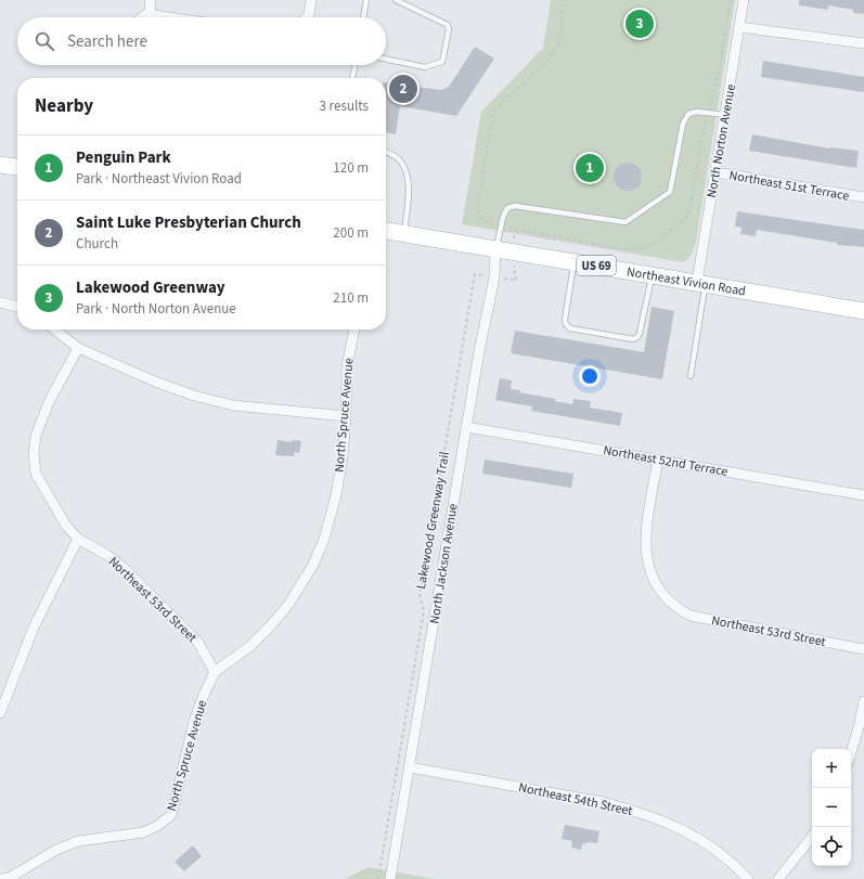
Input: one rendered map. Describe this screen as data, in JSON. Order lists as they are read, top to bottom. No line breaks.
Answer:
{"streets":{"main road":["US 69","Northeast Vivion Road"],"street":["North Norton Avenue","Northeast 51st Terrace","North Spruce Avenue","Northeast 52nd Terrace","North Jackson Avenue","Northeast 53rd Street","Northeast 54th Street"],"path":["Lakewood Greenway Trail"]},"crossings":[["North Norton Avenue","Northeast 51st Terrace"],["North Norton Avenue","Northeast Vivion Road"],["Northeast Vivion Road","North Jackson Avenue"],["North Spruce Avenue","Northeast 53rd Street"],["Northeast 52nd Terrace","North Jackson Avenue"],["Northeast 52nd Terrace","Northeast 53rd Street"],["North Jackson Avenue","Northeast 54th Street"]],"page":{"pins":["3","2","1"],"search":"Search here","heading":["Nearby","3 results"],"list":[{"mark":"1","name":"Penguin Park","note":"Park · Northeast Vivion Road","value":"120 m"},{"mark":"2","name":"Saint Luke Presbyterian Church","note":"Church","value":"200 m"},{"mark":"3","name":"Lakewood Greenway","note":"Park · North Norton Avenue","value":"210 m"}],"map_buttons":["+","−"]}}
